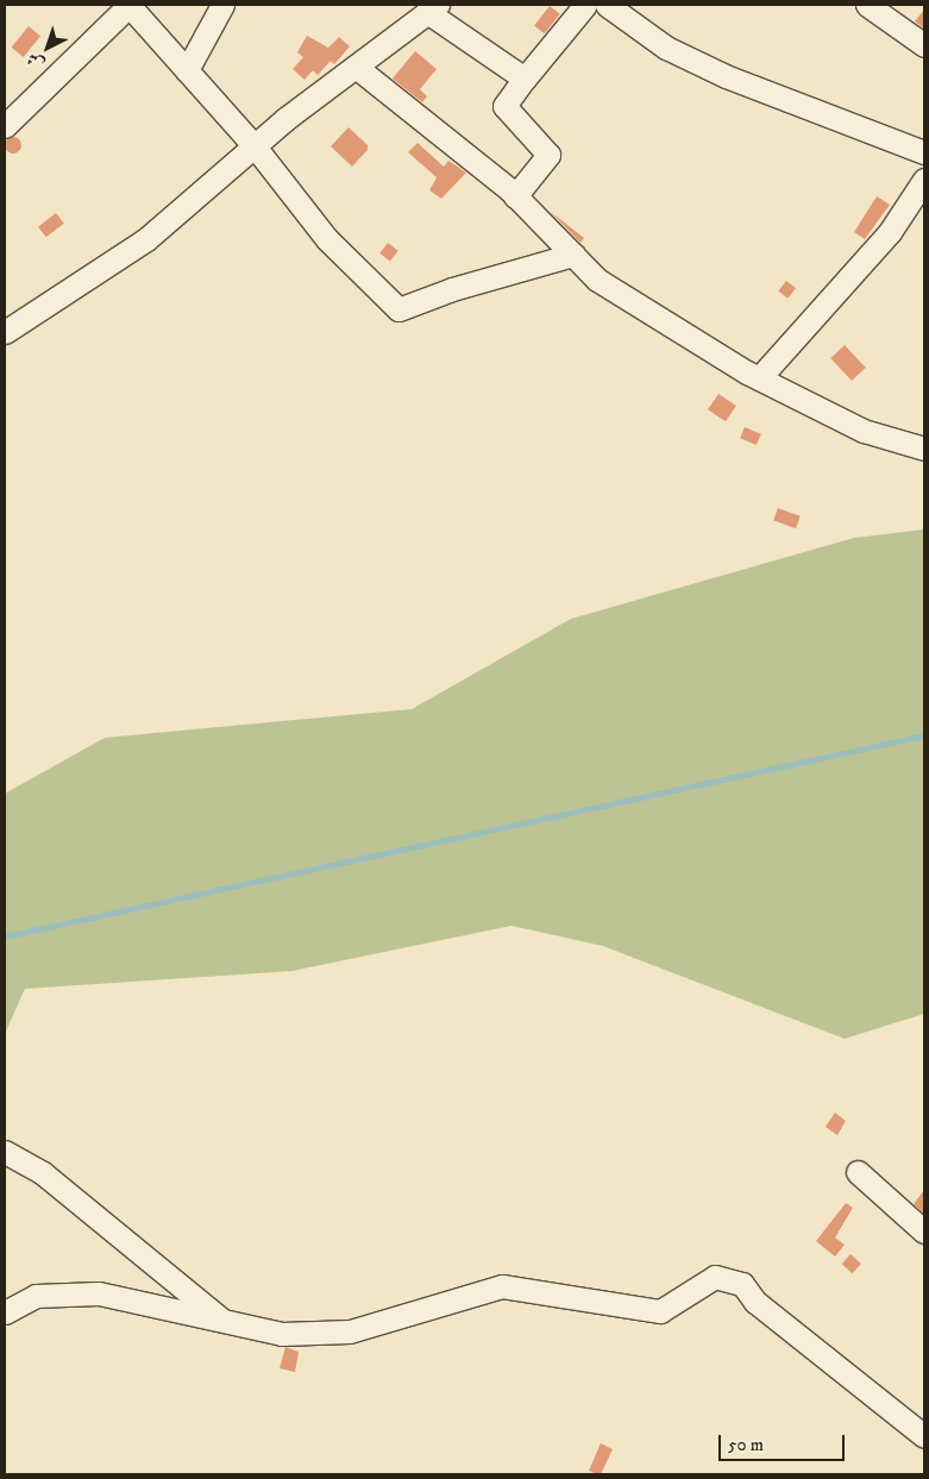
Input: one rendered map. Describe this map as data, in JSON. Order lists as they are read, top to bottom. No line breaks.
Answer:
{"scale_bar":"50 m","north":"bottom left"}
